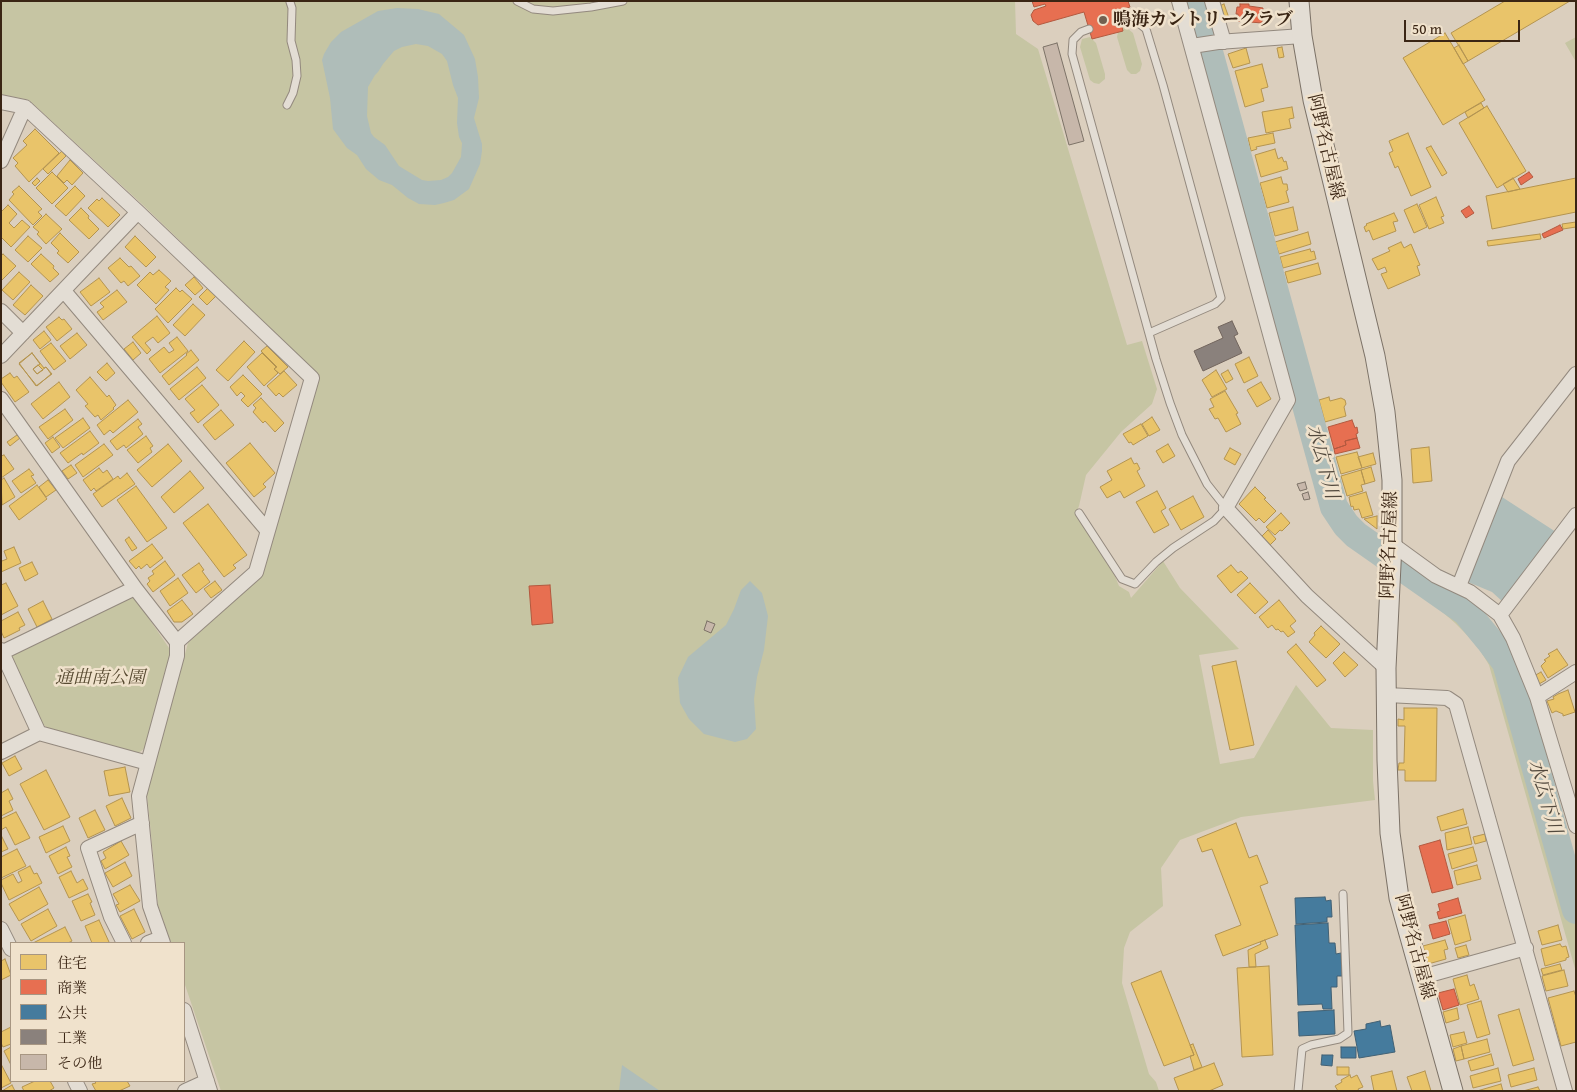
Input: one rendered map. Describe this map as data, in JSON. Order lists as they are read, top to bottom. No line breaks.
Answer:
{"streets":{"main road":["阿野名古屋線"]},"water":["水広下川"],"parks":["通曲南公園"],"places":["鳴海カントリークラブ"],"legend":["住宅","商業","公共","工業","その他"],"scale_bar":"50 m"}
